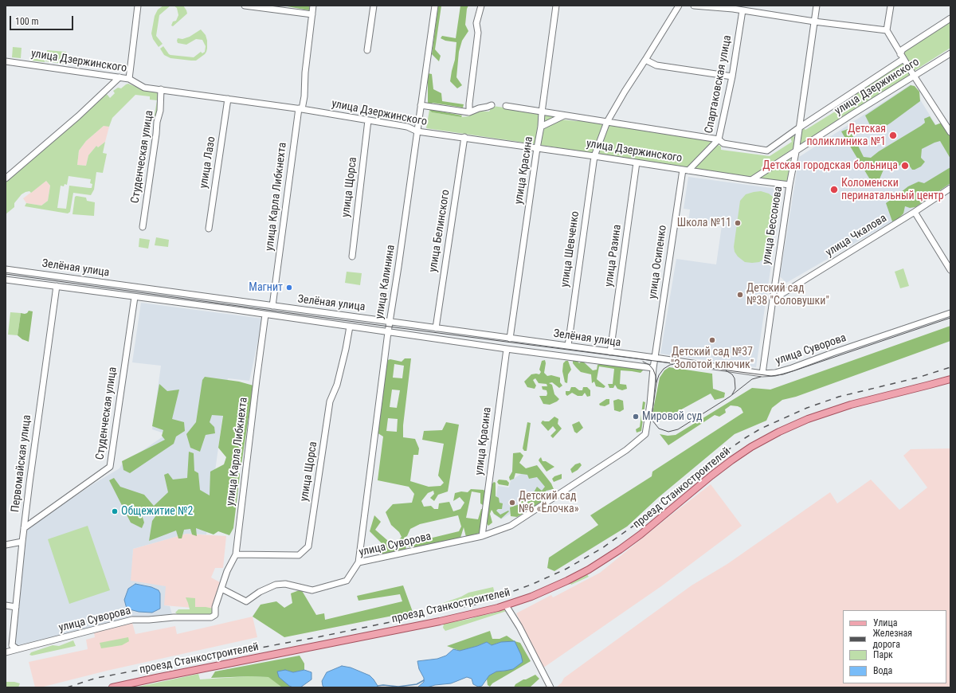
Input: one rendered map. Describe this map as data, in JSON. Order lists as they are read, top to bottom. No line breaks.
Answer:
{"streets":{"main road":["проезд Станкостроителей"],"street":["улица Дзержинского","Спартаковская улица","Студенческая улица","улица Лазо","улица Красина","улица Щорса","улица Карла Либкнехта","улица Бессонова","улица Белинского","улица Чкалова","улица Шевченко","улица Разина","улица Осипенко","Зелёная улица","улица Калинина","улица Суворова","Первомайская улица"]},"crossings":[["улица Дзержинского","Спартаковская улица"],["улица Дзержинского","Студенческая улица"],["улица Дзержинского","улица Лазо"],["улица Дзержинского","улица Красина"],["улица Дзержинского","улица Щорса"],["улица Дзержинского","улица Карла Либкнехта"],["улица Дзержинского","улица Бессонова"],["улица Дзержинского","улица Белинского"],["улица Дзержинского","улица Шевченко"],["улица Дзержинского","улица Разина"],["улица Дзержинского","улица Осипенко"],["улица Дзержинского","улица Калинина"],["Спартаковская улица","улица Осипенко"],["Студенческая улица","Зелёная улица"],["Студенческая улица","Первомайская улица"],["улица Красина","Зелёная улица"],["улица Красина","улица Суворова"],["улица Щорса","улица Карла Либкнехта"],["улица Щорса","Зелёная улица"],["улица Карла Либкнехта","Зелёная улица"],["улица Карла Либкнехта","улица Суворова"],["улица Бессонова","улица Чкалова"],["улица Бессонова","улица Суворова"],["улица Белинского","Зелёная улица"],["улица Шевченко","Зелёная улица"],["улица Разина","Зелёная улица"],["улица Осипенко","Зелёная улица"],["улица Осипенко","улица Суворова"],["Зелёная улица","улица Калинина"],["Зелёная улица","улица Суворова"],["Зелёная улица","Первомайская улица"],["улица Калинина","улица Суворова"]],"places":["Детская поликлиника №1","Детская городская больница","Коломенски перинатальный центр","Школа №11","Магнит","Детский сад №38 \"Соловушки\"","Детский сад №37 \"Золотой ключик\"","Мировой суд","Детский сад №6 «Ёлочка»","Общежитие №2"],"legend":["Улица","Железная дорога","Парк","Вода"],"scale_bar":"100 m"}
